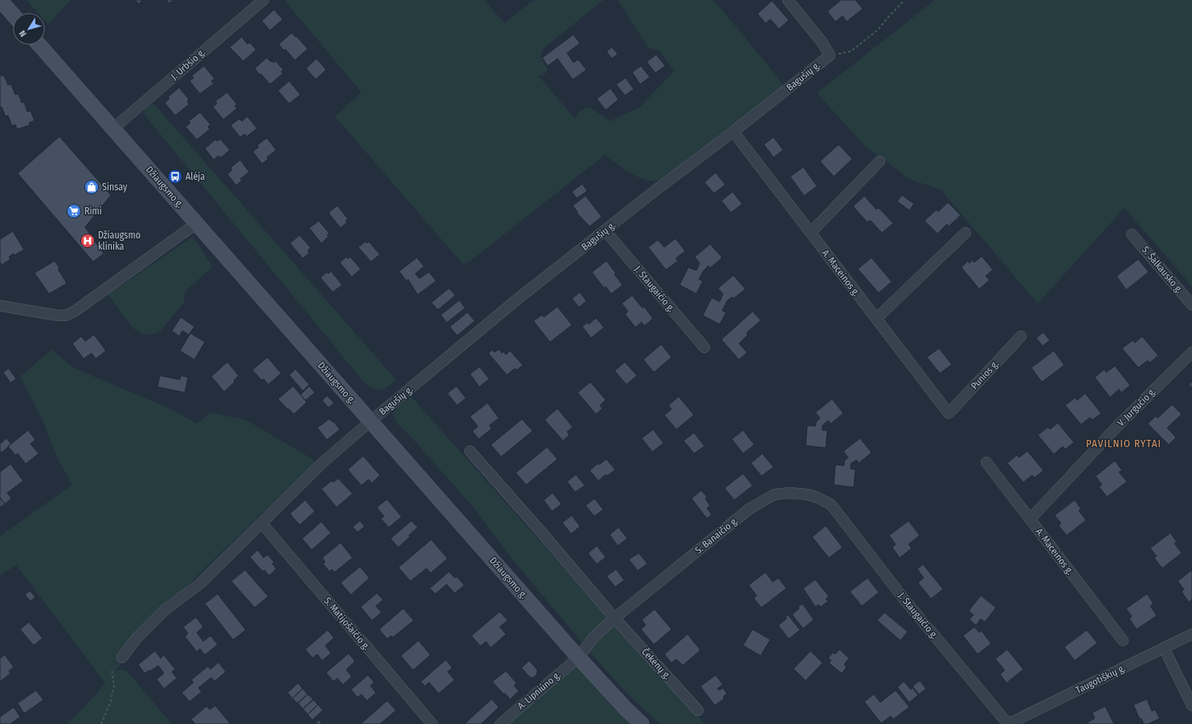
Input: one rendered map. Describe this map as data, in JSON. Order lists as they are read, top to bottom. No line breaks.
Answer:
{"streets":{"street":["J. Urbšio g.","Bagušių g.","Džiaugsmo g.","S. Šalkausko g.","A. Maceinos g.","J. Staugaičio g.","Punios g.","V. Jurgučio g.","S. Banaičio g.","S. Matijošaičio g.","Čekėnų g.","Taugotiškių g.","A. Lipniūno g."]},"crossings":[["J. Urbšio g.","Džiaugsmo g."],["Bagušių g.","Džiaugsmo g."],["Bagušių g.","A. Maceinos g."],["Bagušių g.","J. Staugaičio g."],["Bagušių g.","S. Matijošaičio g."],["Džiaugsmo g.","S. Banaičio g."],["Džiaugsmo g.","A. Lipniūno g."],["A. Maceinos g.","Punios g."],["A. Maceinos g.","V. Jurgučio g."],["J. Staugaičio g.","S. Banaičio g."],["J. Staugaičio g.","Taugotiškių g."],["S. Banaičio g.","Čekėnų g."],["S. Banaičio g.","A. Lipniūno g."]],"districts":["PAVILNIO RYTAI"],"places":{"bus stop":["Alėja"],"shop":["Sinsay"],"supermarket":["Rimi"],"hospital":["Džiaugsmo klinika"]},"north":"bottom left"}
